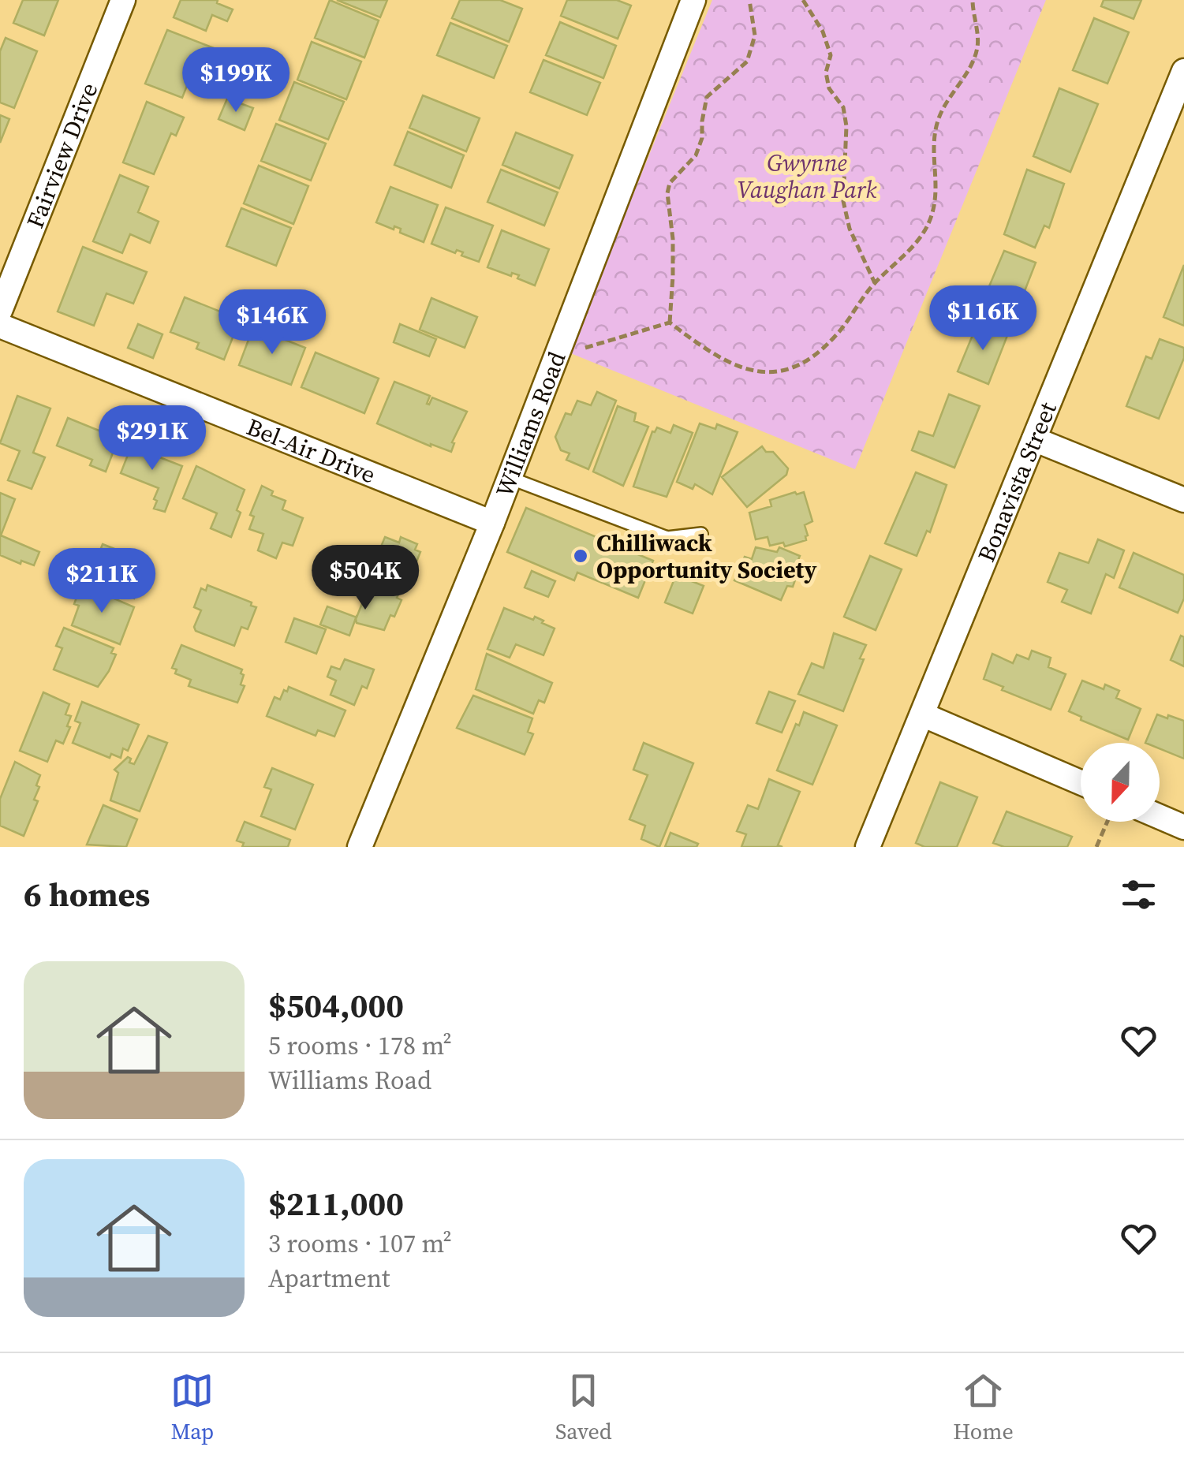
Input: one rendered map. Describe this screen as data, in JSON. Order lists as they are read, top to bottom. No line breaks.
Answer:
{"streets":{"street":["Fairview Drive","Williams Road","Bel-Air Drive","Bonavista Street"]},"crossings":[["Williams Road","Bel-Air Drive"]],"parks":["Gwynne Vaughan Park"],"places":["Chilliwack Opportunity Society"],"north":"bottom","page":{"price":["$199K","$116K","$146K","$291K","$504K","$211K"],"heading":"6 homes","list":[{"name":"$504,000","note":"5 rooms · 178 m² · Williams Road"},{"name":"$211,000","note":"3 rooms · 107 m² · Apartment"}],"tabs":["Map","Saved","Home"]}}
